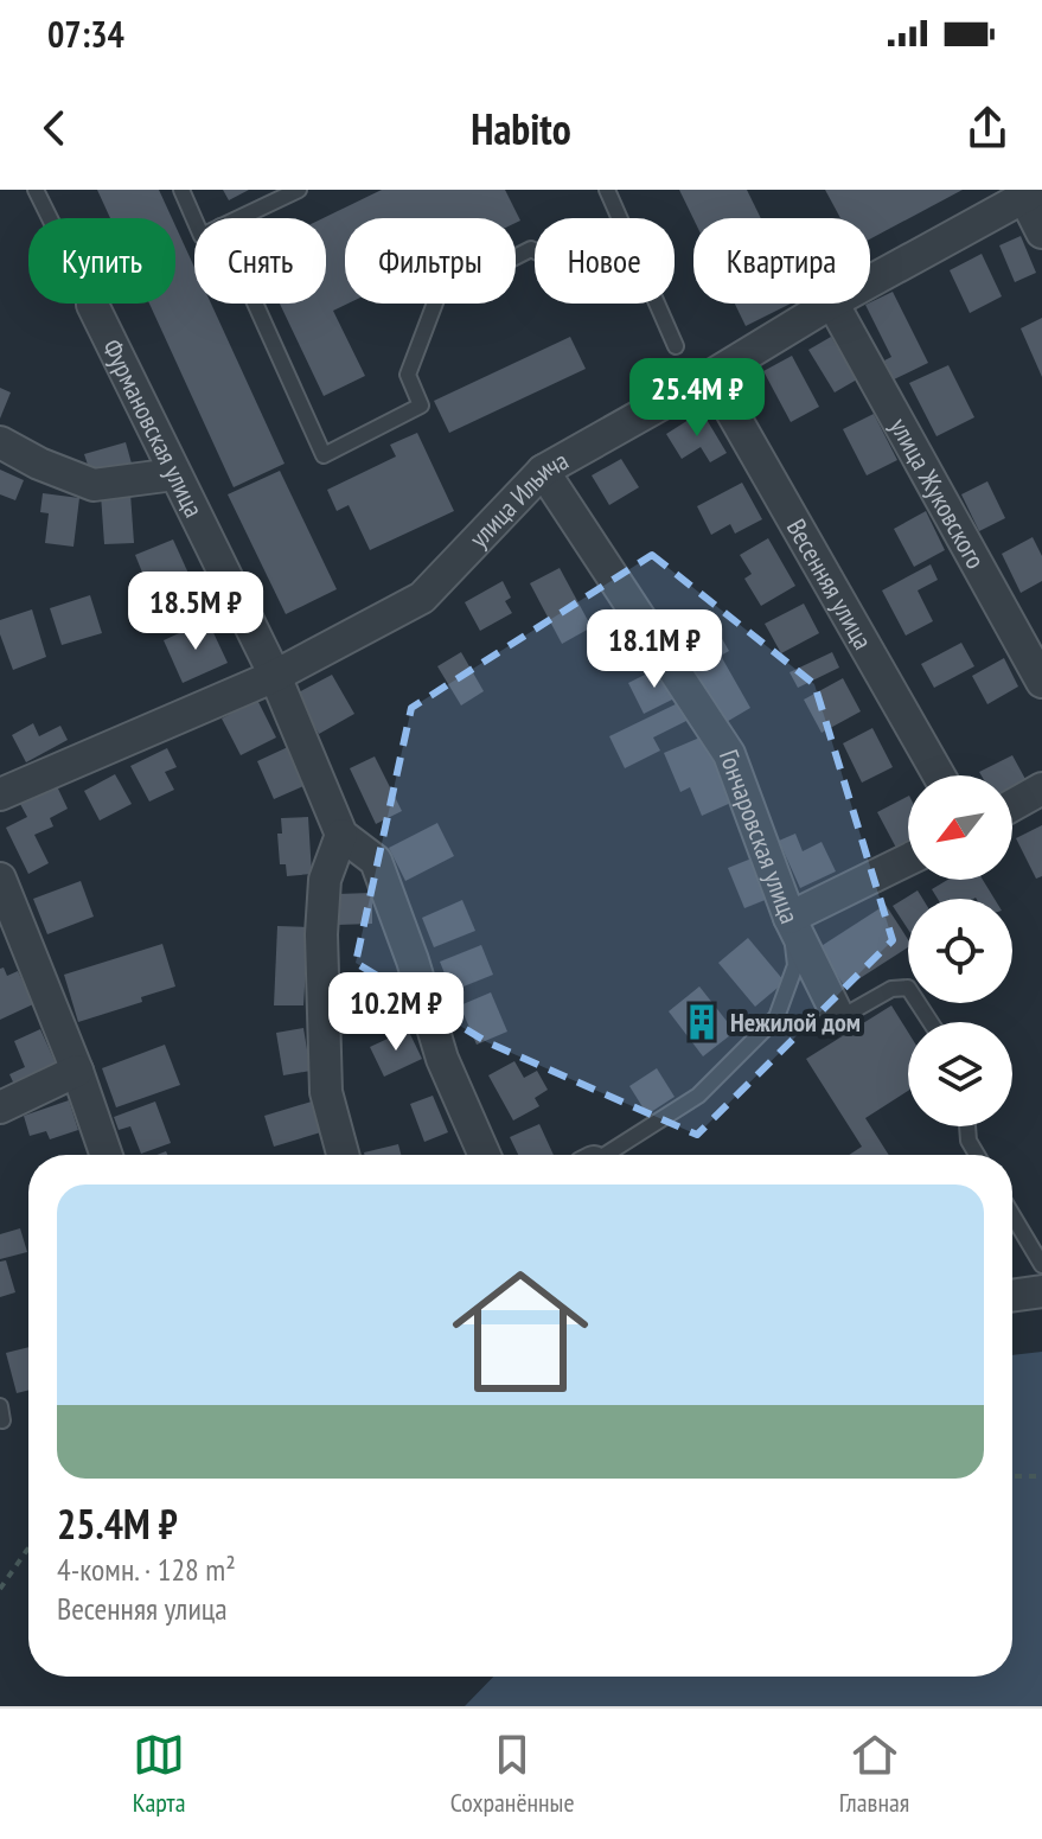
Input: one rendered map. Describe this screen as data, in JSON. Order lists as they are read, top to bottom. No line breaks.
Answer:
{"streets":{"street":["Фурмановская улица","улица Жуковского","улица Ильича","Весенняя улица","Гончаровская улица"]},"crossings":[["Фурмановская улица","улица Ильича"],["улица Ильича","Весенняя улица"],["улица Ильича","Гончаровская улица"]],"places":{"building":["Нежилой дом"]},"north":"bottom left","page":{"status":"07:34","header":"Habito","chip":["Купить","Снять","Фильтры","Новое","Квартира"],"price":["25.4M ₽","18.5M ₽","18.1M ₽","10.2M ₽"],"list":[{"name":"25.4M ₽","note":"4-комн. · 128 m² · Весенняя улица"}],"tabs":["Карта","Сохранённые","Главная"]}}
